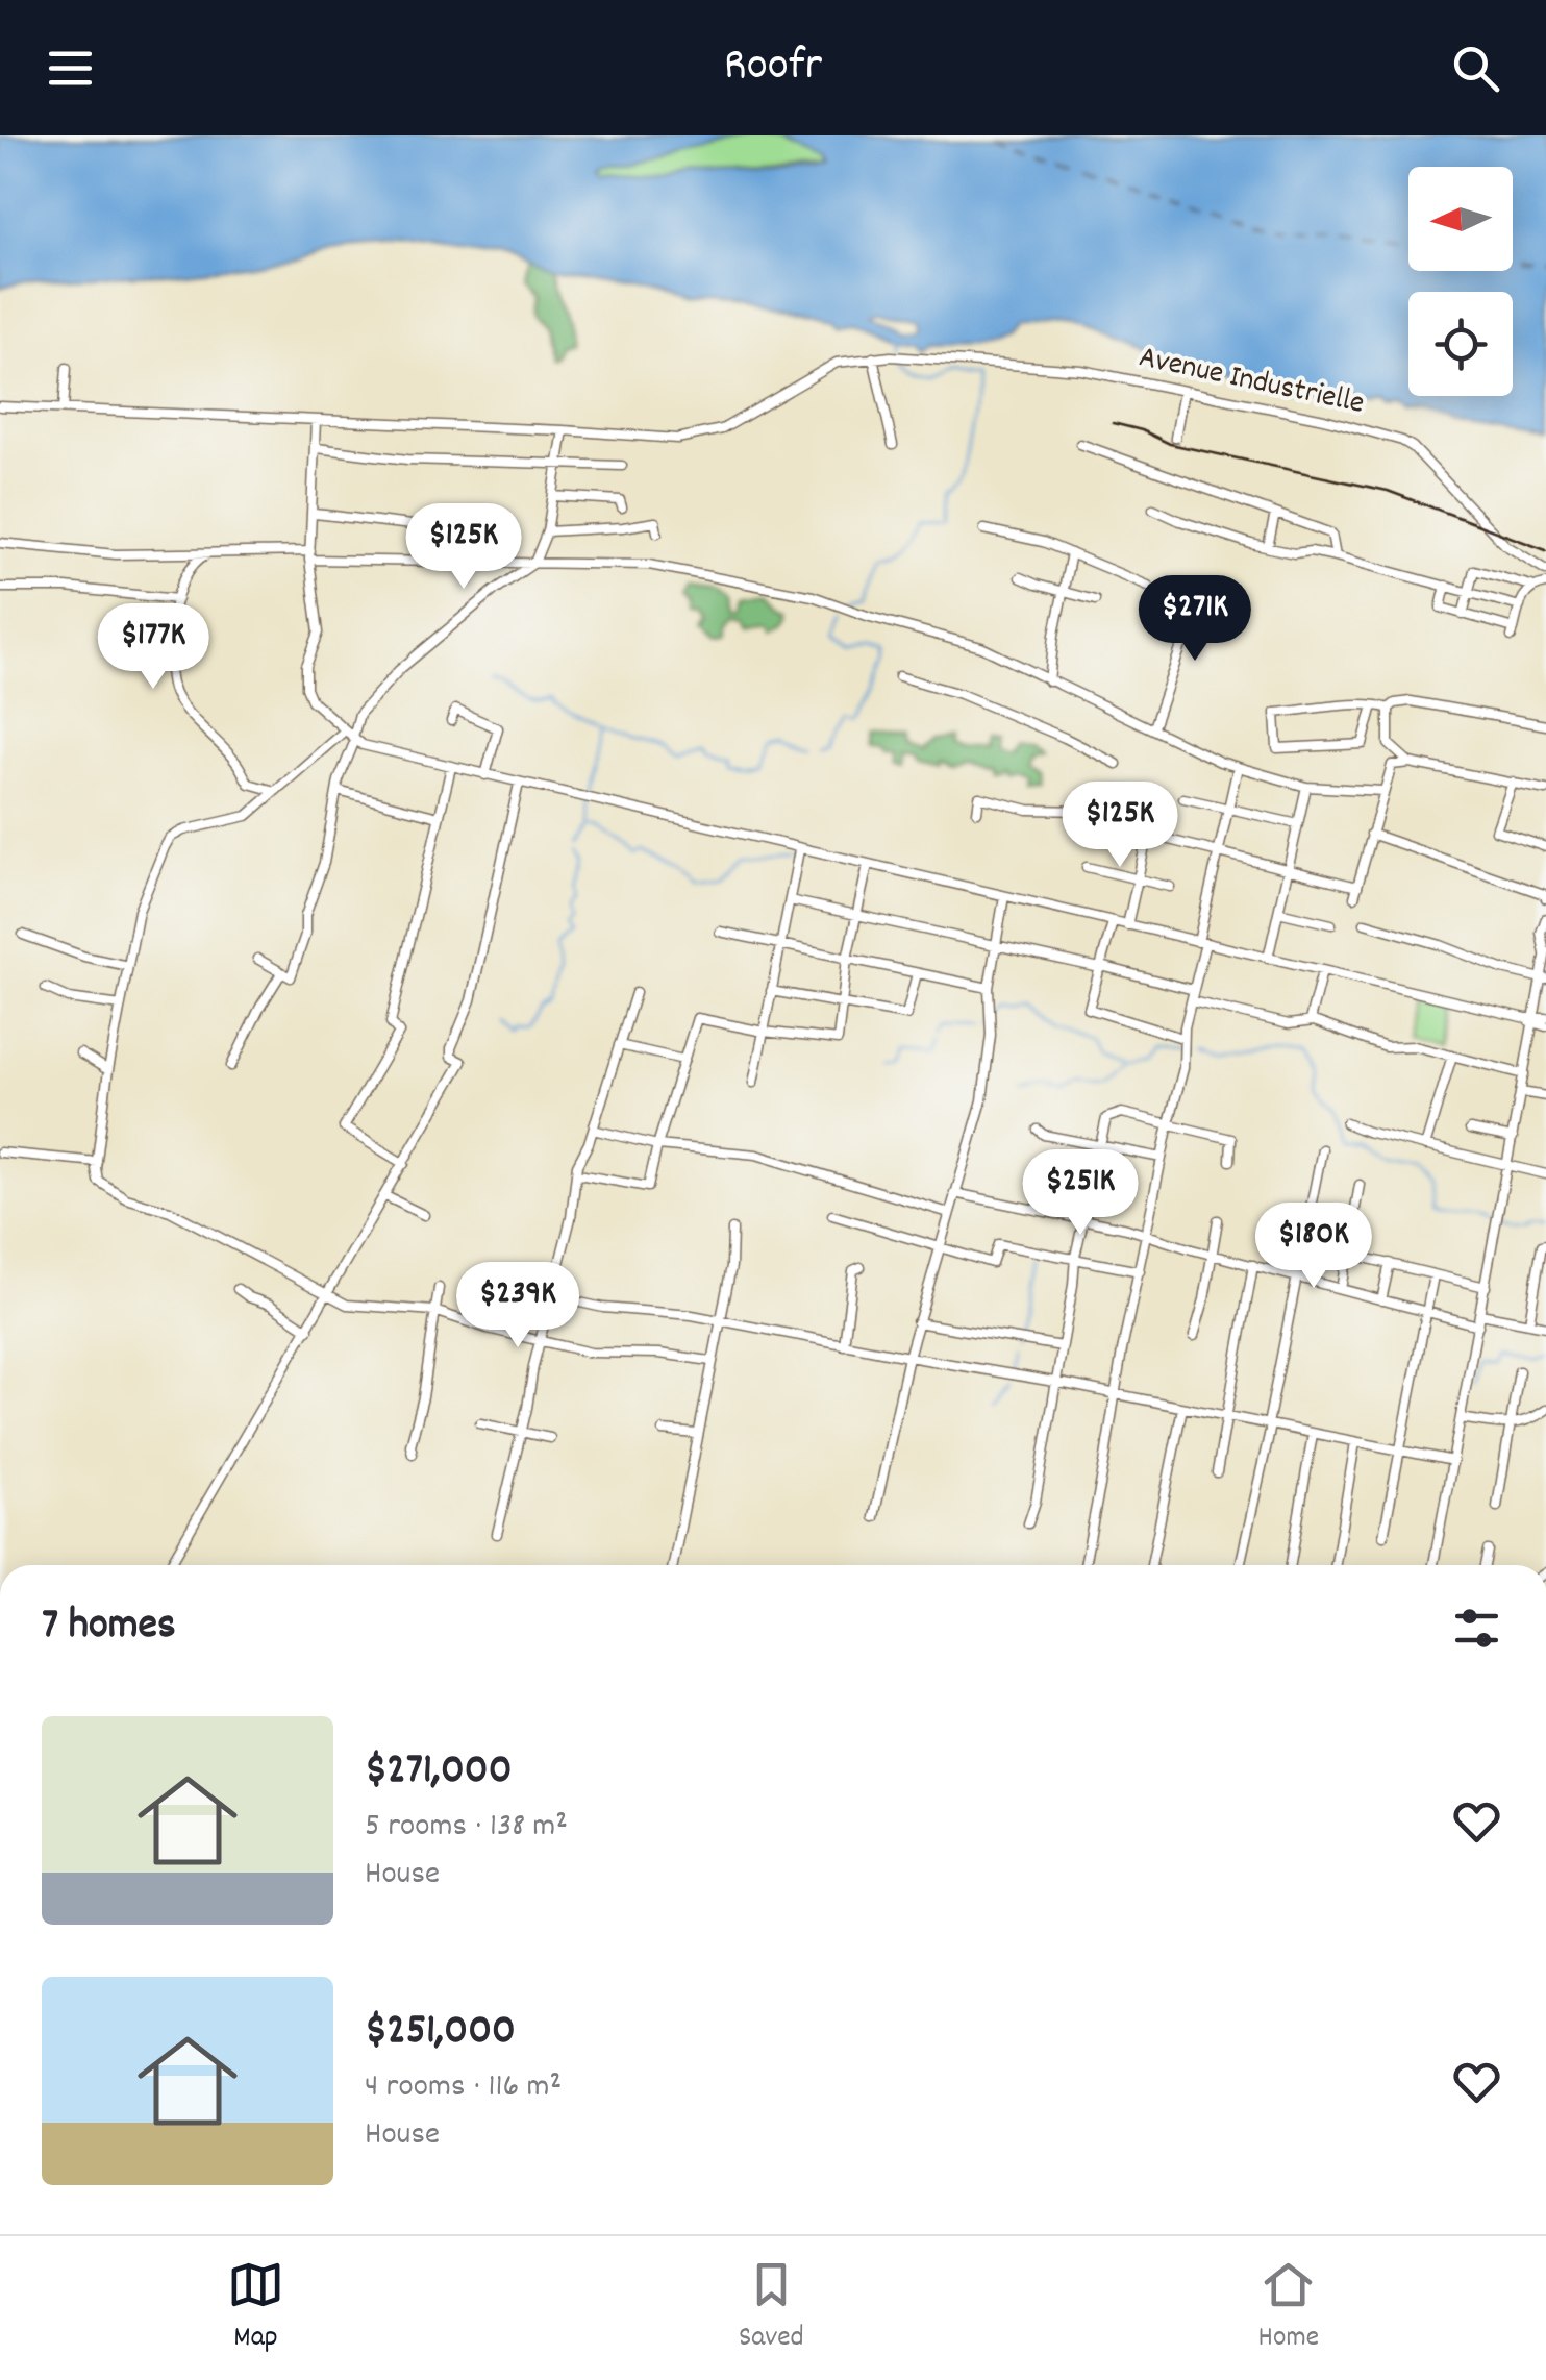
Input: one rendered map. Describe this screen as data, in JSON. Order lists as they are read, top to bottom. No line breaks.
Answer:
{"streets":{"street":["Avenue Industrielle"]},"north":"left","page":{"header":"Roofr","price":["$125K","$271K","$177K","$125K","$251K","$180K","$239K"],"heading":"7 homes","list":[{"name":"$271,000","note":"5 rooms · 138 m² · House"},{"name":"$251,000","note":"4 rooms · 116 m² · House"}],"tabs":["Map","Saved","Home"]}}
